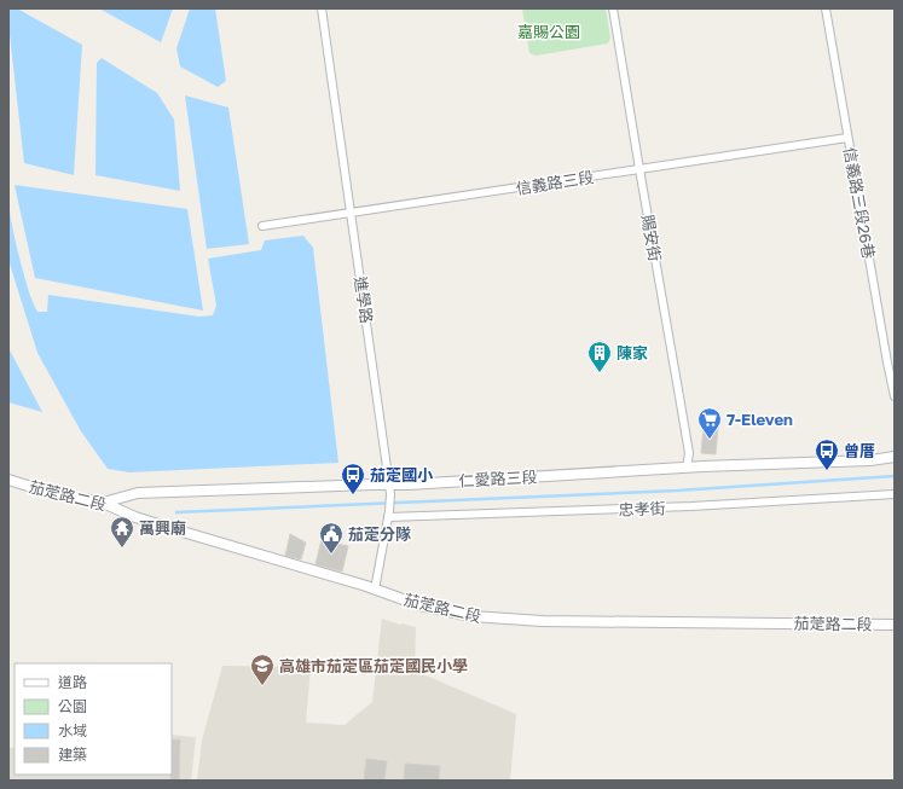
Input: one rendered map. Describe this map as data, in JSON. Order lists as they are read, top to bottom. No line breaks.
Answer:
{"streets":{"street":["信義路三段","信義路三段26巷","賜安街","進學路","仁愛路三段","茄萣路二段","忠孝街"]},"crossings":[["信義路三段","信義路三段26巷"],["信義路三段","賜安街"],["信義路三段","進學路"],["賜安街","仁愛路三段"],["進學路","仁愛路三段"],["進學路","茄萣路二段"],["進學路","忠孝街"],["仁愛路三段","茄萣路二段"]],"parks":["嘉賜公園"],"places":{"building":["陳家"],"supermarket":["7-Eleven"],"bus stop":["曾厝","茄萣國小"],"temple":["萬興廟"],"public building":["茄萣分隊"],"school or university":["高雄市茄萣區茄萣國民小學"]},"legend":["道路","公園","水域","建築"]}
